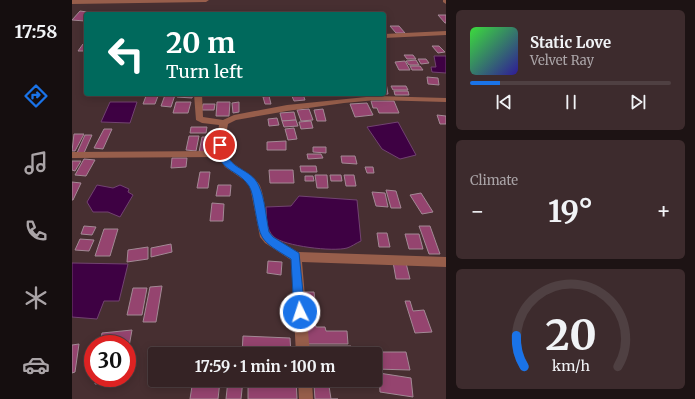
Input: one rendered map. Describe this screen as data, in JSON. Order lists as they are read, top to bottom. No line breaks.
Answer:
{"page":{"tabs":"17:58","turn":["20 m","Turn left"],"song":["Static Love","Velvet Ray"],"tile":"Climate","heat":["−","19°","+"],"limit":"30","trip":"17:59 · 1 min · 100 m","gauge":["20","km/h"]}}
